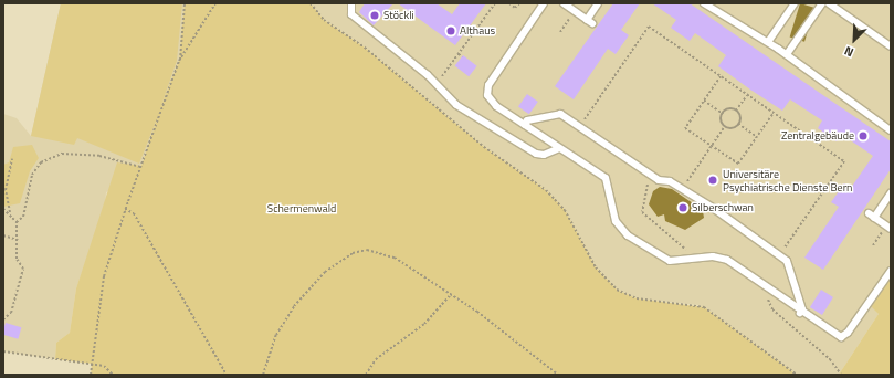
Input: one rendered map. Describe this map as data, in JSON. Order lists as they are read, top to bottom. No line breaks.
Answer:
{"parks":["Schermenwald"],"places":["Stöckli","Althaus","Zentralgebäude","Universitäre Psychiatrische Dienste Bern","Silberschwan"],"north":"bottom left"}
